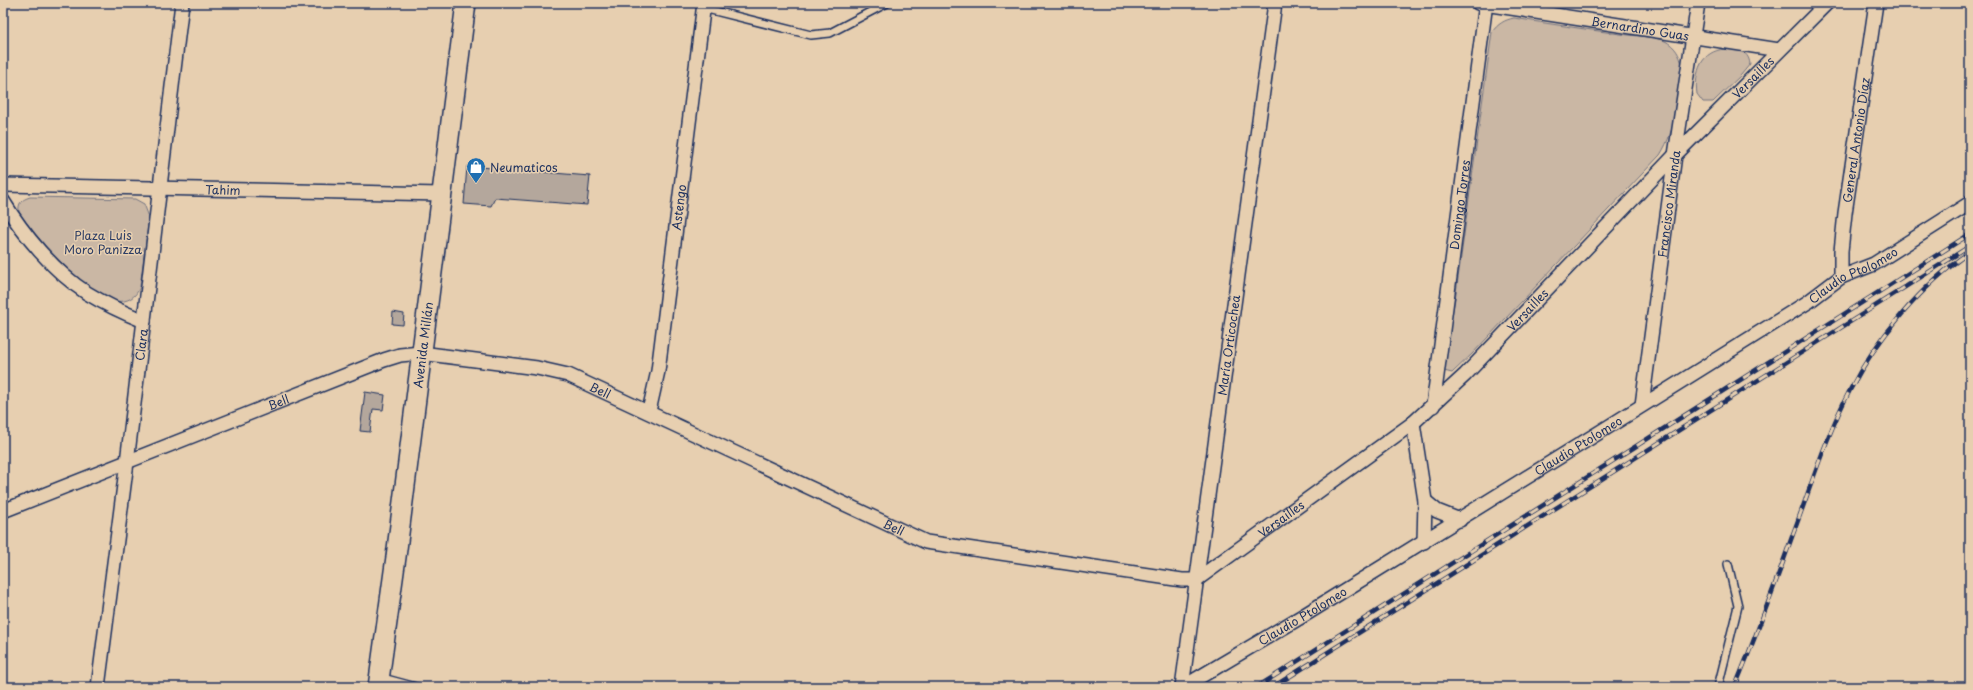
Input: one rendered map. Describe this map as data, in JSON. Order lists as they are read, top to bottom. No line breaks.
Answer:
{"streets":{"main road":["Avenida Millán"],"street":["Bernardino Guas","Versailles","General Antonio Díaz","Tahim","Domingo Torres","Francisco Miranda","Astengo","Claudio Ptolomeo","Clara","María Orticochea","Bell"]},"crossings":[["Bernardino Guas","Versailles"],["Bernardino Guas","Domingo Torres"],["Bernardino Guas","Francisco Miranda"],["Versailles","Domingo Torres"],["Versailles","Francisco Miranda"],["Versailles","María Orticochea"],["Versailles","Bell"],["General Antonio Díaz","Claudio Ptolomeo"],["Tahim","Clara"],["Tahim","Avenida Millán"],["Francisco Miranda","Claudio Ptolomeo"],["Astengo","Bell"],["Claudio Ptolomeo","María Orticochea"],["Clara","Bell"],["Avenida Millán","Bell"],["María Orticochea","Bell"]],"parks":["Plaza Luis Moro Panizza"],"places":{"shop":["Neumaticos"]}}
